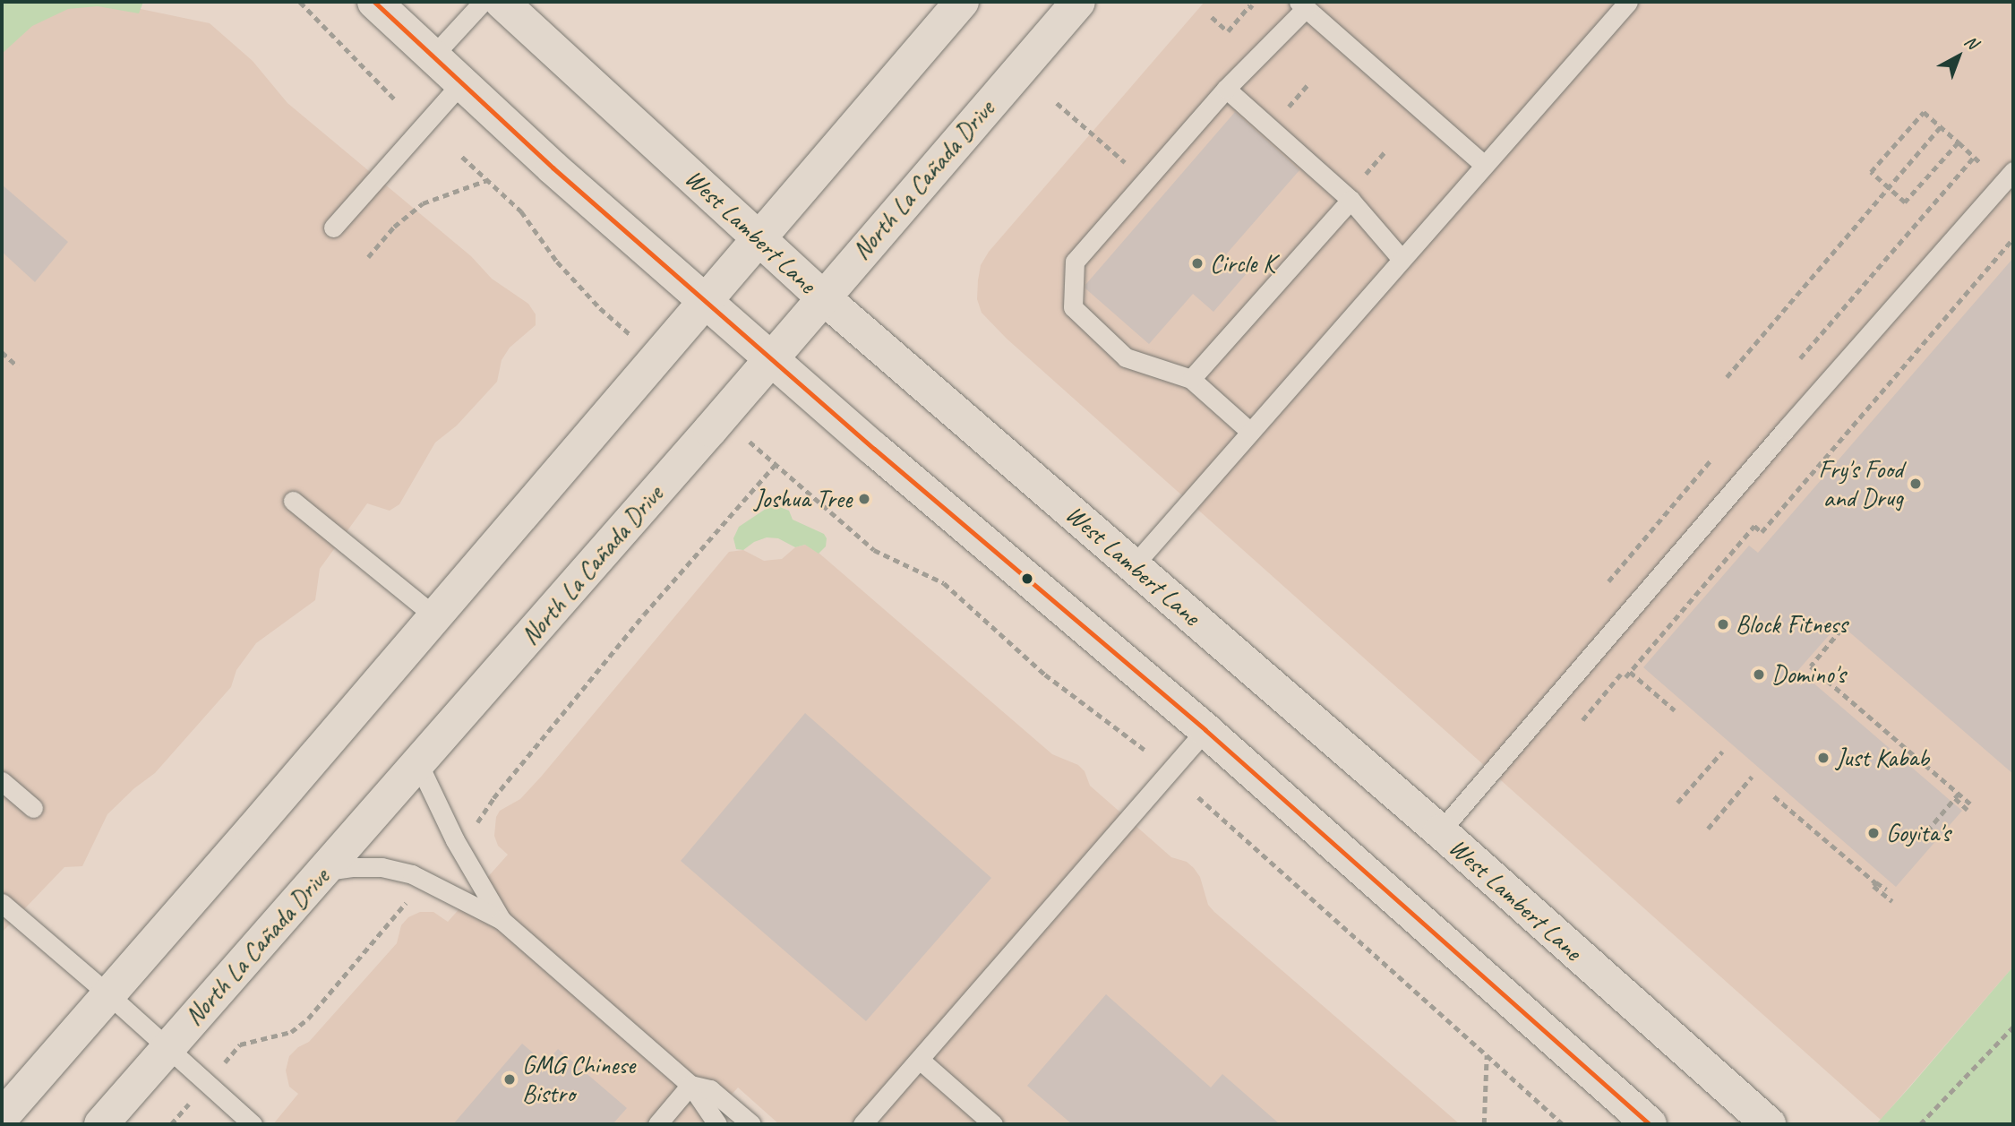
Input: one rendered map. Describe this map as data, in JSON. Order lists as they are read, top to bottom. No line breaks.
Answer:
{"streets":{"main road":["North La Cañada Drive","West Lambert Lane"]},"crossings":[["North La Cañada Drive","West Lambert Lane"]],"places":["Circle K","Fry's Food and Drug","Joshua Tree","Block Fitness","Domino's","Just Kabab","Goyita's","GMG Chinese Bistro"],"north":"top right"}
